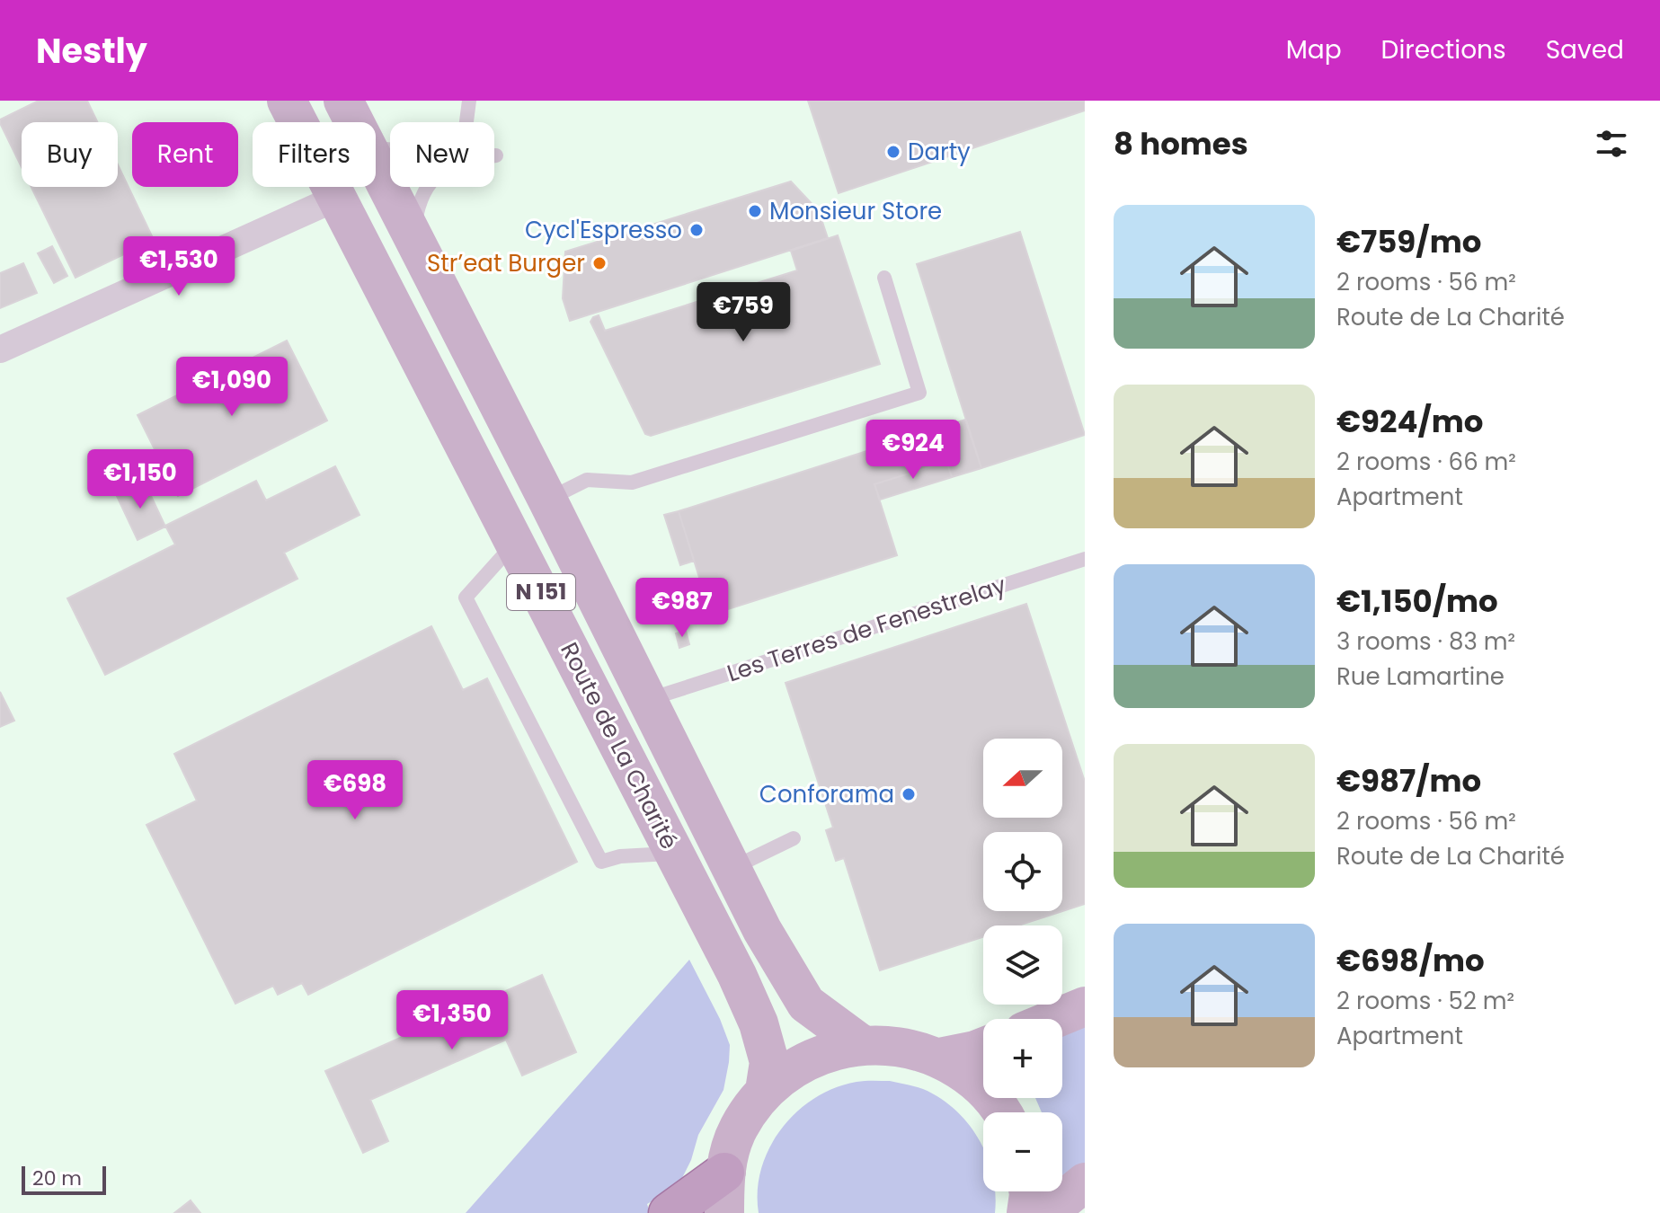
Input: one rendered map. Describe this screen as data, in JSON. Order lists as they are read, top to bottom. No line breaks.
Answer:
{"streets":{"main road":["N 151","Route de La Charité"],"lane":["Les Terres de Fenestrelay"]},"crossings":[["Les Terres de Fenestrelay","Route de La Charité"]],"places":["Darty","Monsieur Store","Cycl'Espresso","Str’eat Burger","Conforama"],"scale_bar":"20 m","north":"left","page":{"header":"Nestly","nav":["Map","Directions","Saved"],"heading":"8 homes","chip":["Buy","Rent","Filters","New"],"list":[{"name":"€759/mo","note":"2 rooms · 56 m² · Route de La Charité"},{"name":"€924/mo","note":"2 rooms · 66 m² · Apartment"},{"name":"€1,150/mo","note":"3 rooms · 83 m² · Rue Lamartine"},{"name":"€987/mo","note":"2 rooms · 56 m² · Route de La Charité"},{"name":"€698/mo","note":"2 rooms · 52 m² · Apartment"}],"price":["€1,530","€759","€1,090","€924","€1,150","€987","€698","€1,350"],"map_buttons":["+","−"],"scale":"20 m"}}
